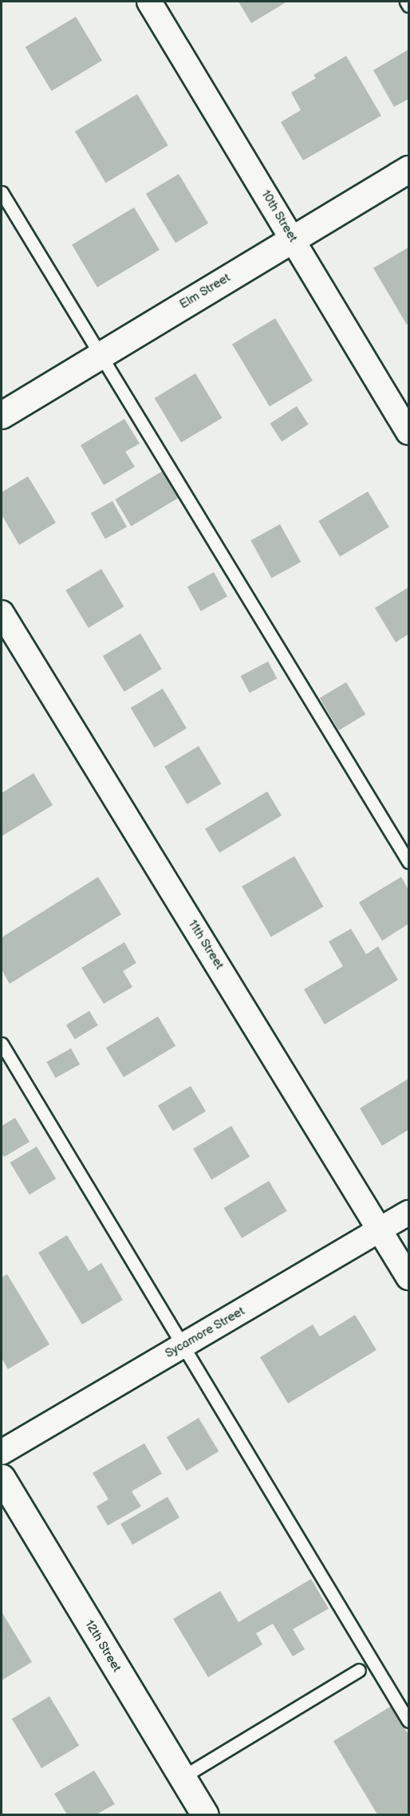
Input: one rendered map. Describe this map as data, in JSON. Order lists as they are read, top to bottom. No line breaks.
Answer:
{"streets":{"main road":["Elm Street","12th Street"],"street":["10th Street","11th Street","Sycamore Street"]},"crossings":[["10th Street","Elm Street"],["11th Street","Sycamore Street"]]}
